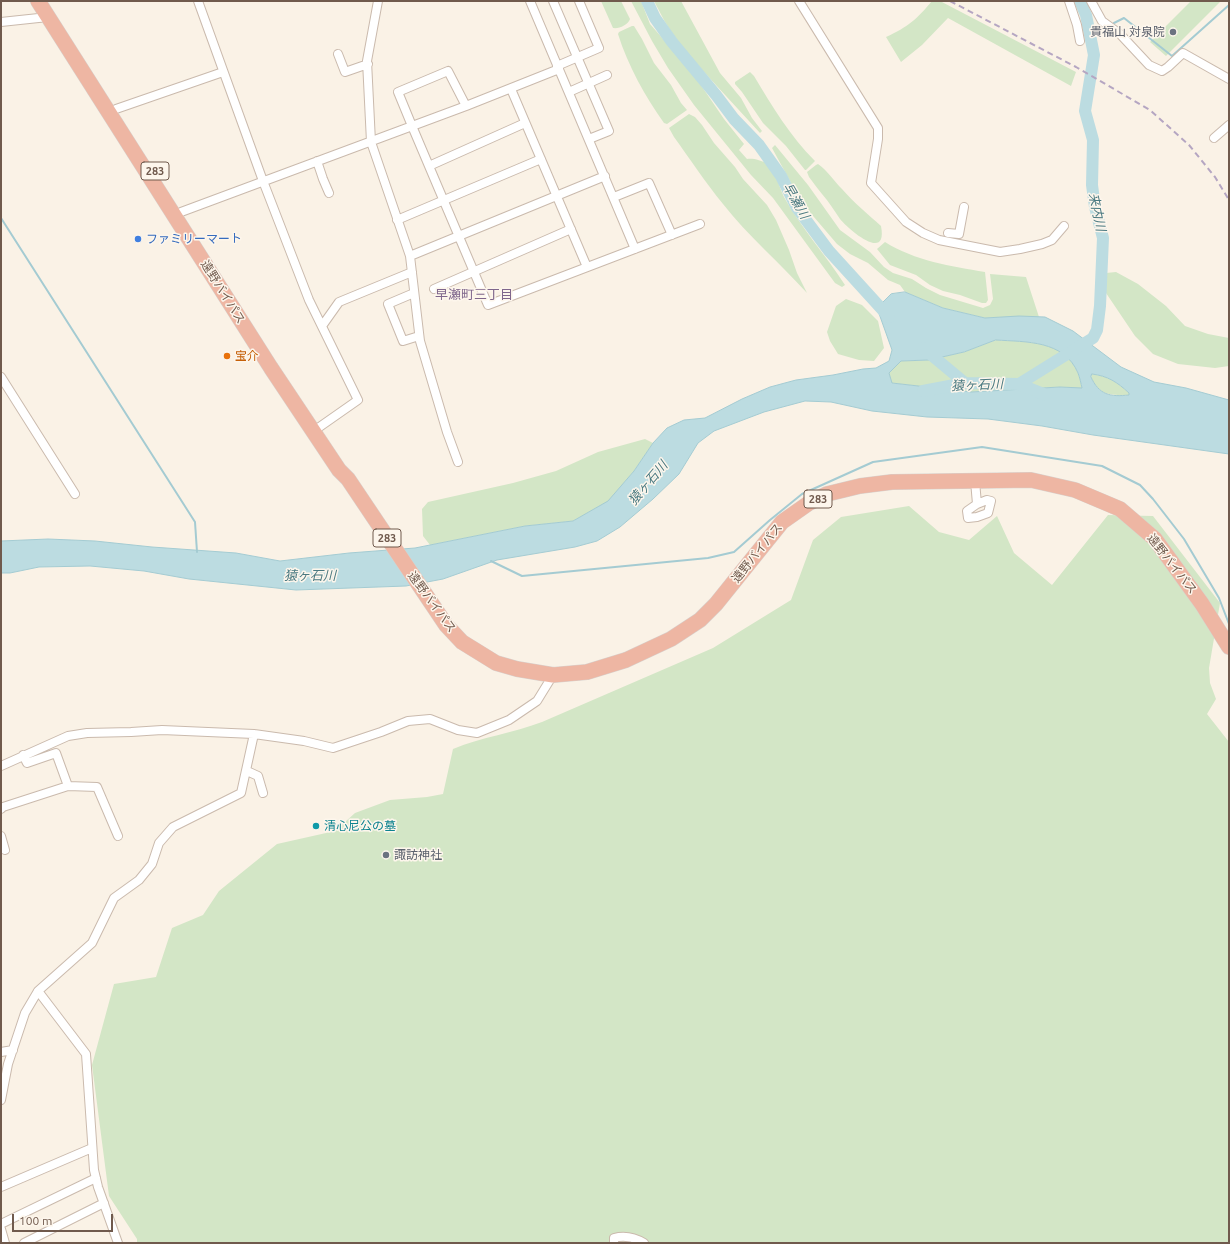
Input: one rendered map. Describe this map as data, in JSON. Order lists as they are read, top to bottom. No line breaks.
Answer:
{"streets":{"highway":["283","遠野バイパス"]},"districts":["早瀬町三丁目"],"water":["早瀬川","来内川","猿ヶ石川"],"places":["貴福山 対泉院","ファミリーマート","宝介","清心尼公の墓","諏訪神社"],"scale_bar":"100 m"}
